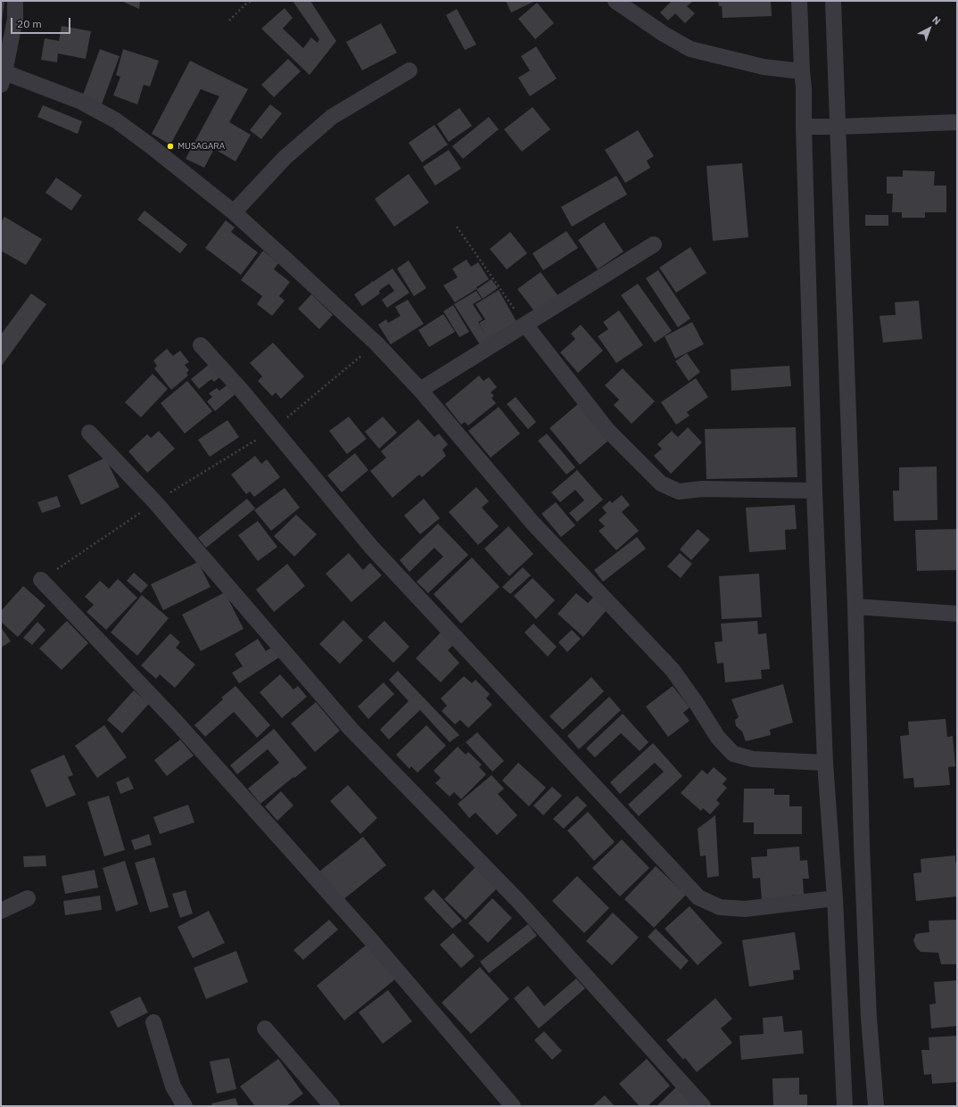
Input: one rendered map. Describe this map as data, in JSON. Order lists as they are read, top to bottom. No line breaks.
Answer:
{"places":["MUSAGARA"],"scale_bar":"20 m","north":"top right"}
